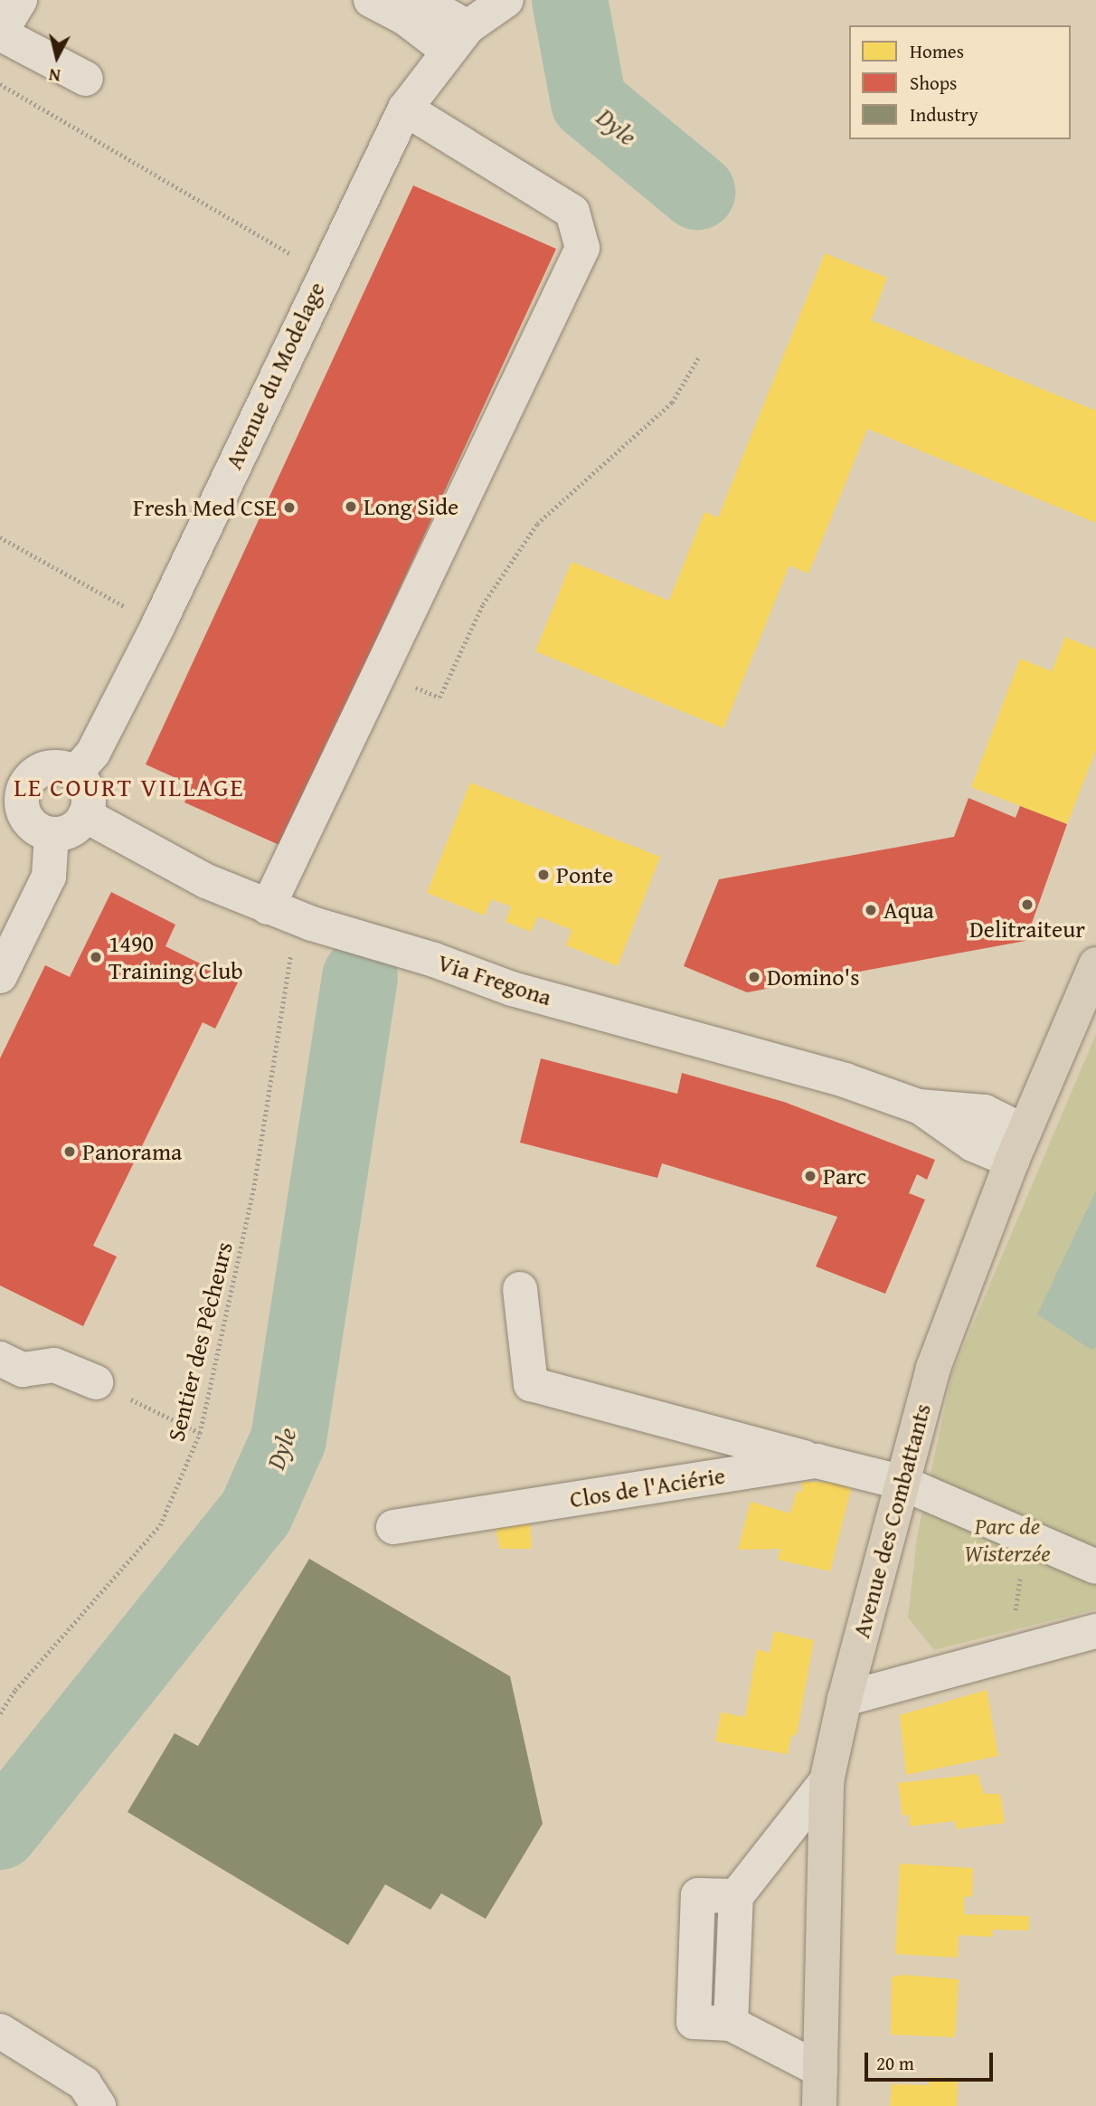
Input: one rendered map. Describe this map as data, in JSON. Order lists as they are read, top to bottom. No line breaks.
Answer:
{"streets":{"main road":["Avenue des Combattants"],"street":["Avenue du Modelage","Via Fregona","Clos de l'Aciérie"],"path":["Sentier des Pêcheurs"]},"crossings":[["Avenue du Modelage","Via Fregona"],["Via Fregona","Sentier des Pêcheurs"],["Via Fregona","Avenue des Combattants"],["Clos de l'Aciérie","Avenue des Combattants"]],"districts":["LE COURT VILLAGE"],"water":["Dyle"],"parks":["Parc de Wisterzée"],"places":["Long Side","Fresh Med CSE","Ponte","Delitraiteur","Aqua","1490 Training Club","Domino's","Panorama","Parc"],"legend":["Homes","Shops","Industry"],"scale_bar":"20 m","north":"bottom"}
